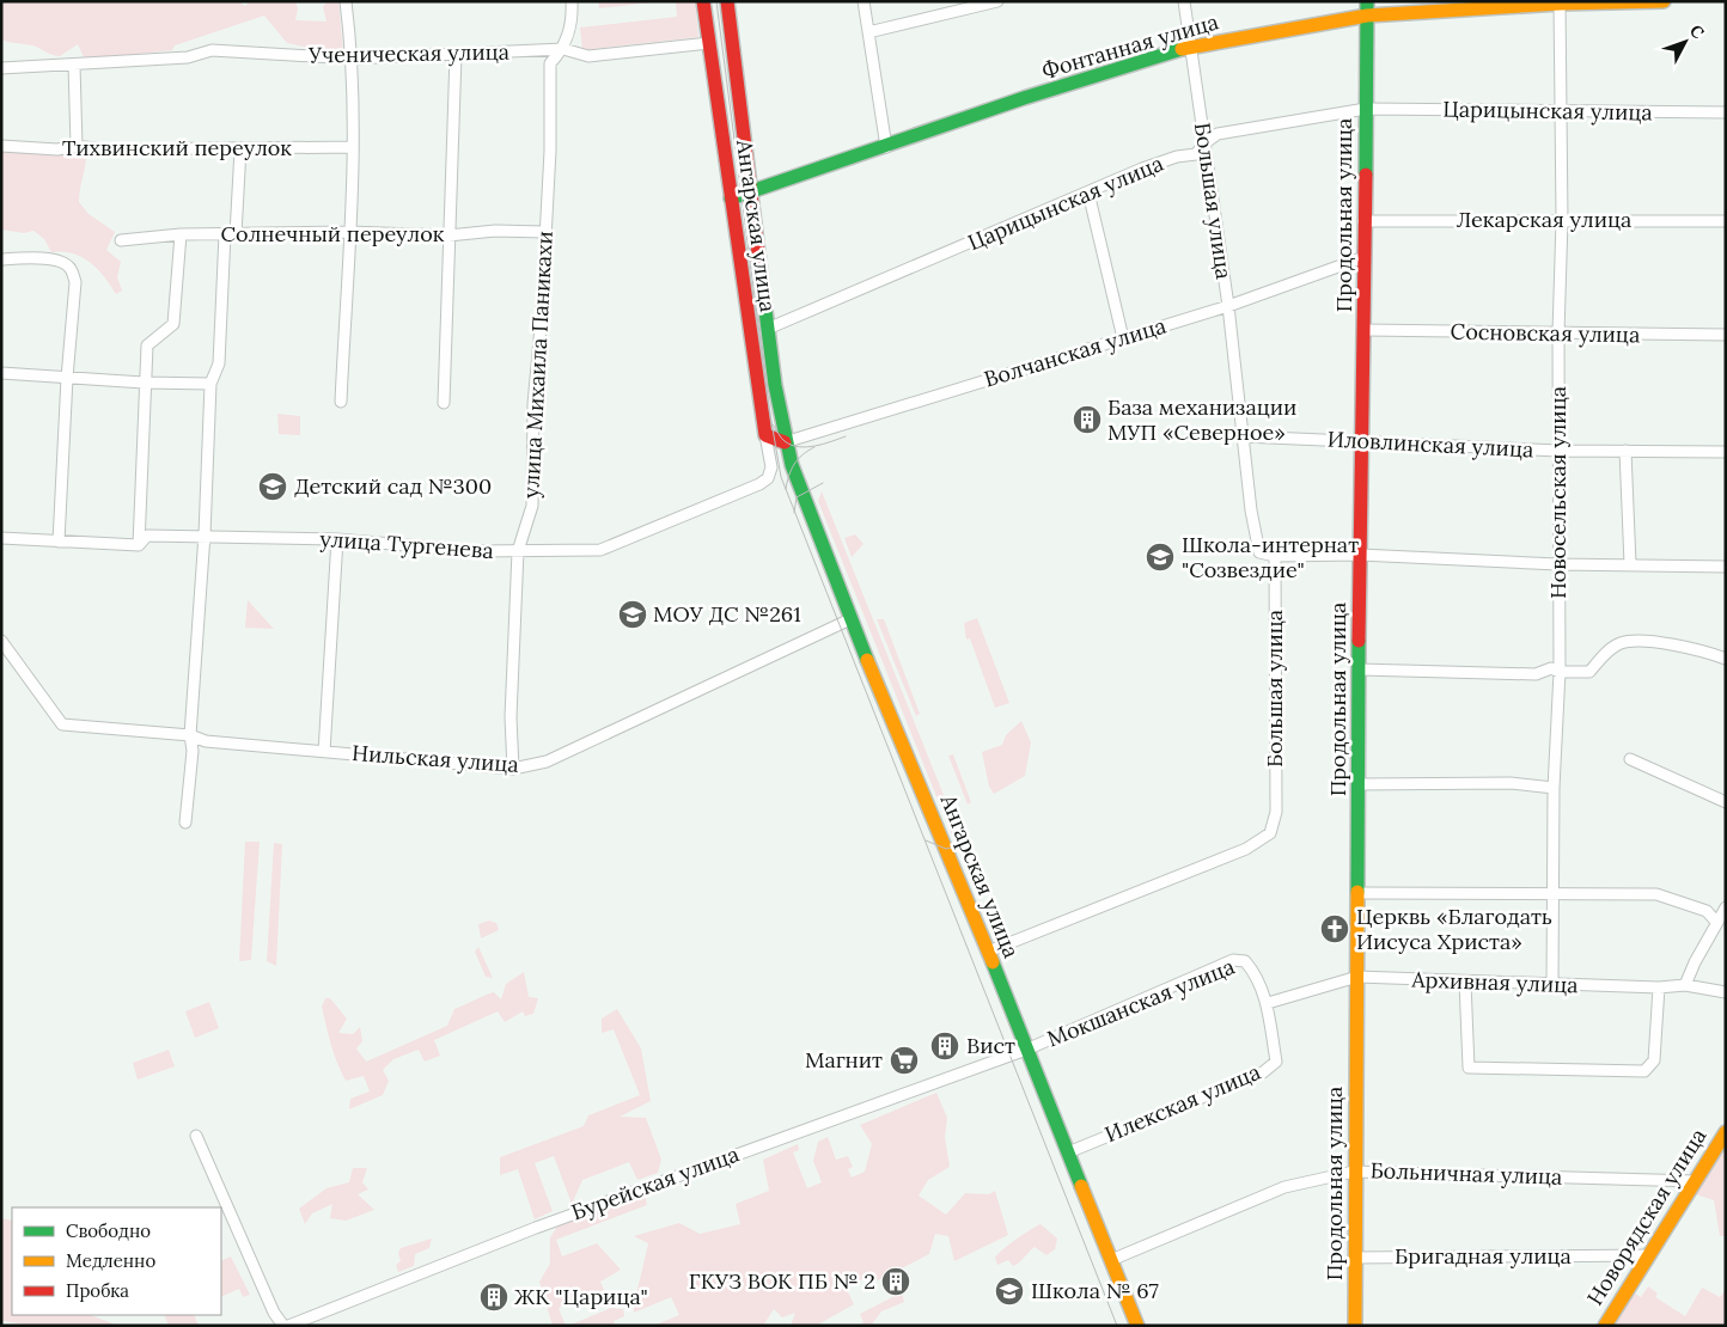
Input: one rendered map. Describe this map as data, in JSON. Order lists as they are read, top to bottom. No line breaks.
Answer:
{"streets":{"main road":["Фонтанная улица","Продольная улица","Ангарская улица","Новорядская улица"],"street":["Ученическая улица","Царицынская улица","Тихвинский переулок","Большая улица","Лекарская улица","Солнечный переулок","Сосновская улица","Волчанская улица","улица Михаила Паникахи","Иловлинская улица","Новосельская улица","улица Тургенева","Нильская улица","Архивная улица","Мокшанская улица","Илекская улица","Больничная улица","Бурейская улица","Бригадная улица"]},"crossings":[["Фонтанная улица","Большая улица"],["Фонтанная улица","Продольная улица"],["Фонтанная улица","Ангарская улица"],["Фонтанная улица","Новосельская улица"],["Ученическая улица","Ангарская улица"],["Ученическая улица","улица Михаила Паникахи"],["Царицынская улица","Большая улица"],["Царицынская улица","Продольная улица"],["Царицынская улица","Ангарская улица"],["Царицынская улица","Новосельская улица"],["Большая улица","Ангарская улица"],["Большая улица","Волчанская улица"],["Большая улица","Иловлинская улица"],["Продольная улица","Лекарская улица"],["Продольная улица","Сосновская улица"],["Продольная улица","Волчанская улица"],["Продольная улица","Иловлинская улица"],["Продольная улица","Архивная улица"],["Продольная улица","Больничная улица"],["Продольная улица","Бригадная улица"],["Лекарская улица","Новосельская улица"],["Ангарская улица","Волчанская улица"],["Ангарская улица","улица Тургенева"],["Ангарская улица","Нильская улица"],["Ангарская улица","Мокшанская улица"],["Ангарская улица","Илекская улица"],["Ангарская улица","Больничная улица"],["Ангарская улица","Бурейская улица"],["Солнечный переулок","улица Михаила Паникахи"],["Сосновская улица","Новосельская улица"],["Волчанская улица","улица Тургенева"],["улица Михаила Паникахи","улица Тургенева"],["улица Михаила Паникахи","Нильская улица"],["Иловлинская улица","Новосельская улица"],["Новосельская улица","Архивная улица"],["Архивная улица","Мокшанская улица"],["Архивная улица","Илекская улица"],["Мокшанская улица","Илекская улица"],["Мокшанская улица","Бурейская улица"],["Больничная улица","Новорядская улица"],["Новорядская улица","Бригадная улица"]],"places":{"building":["База механизации МУП «Северное»","Вист","ГКУЗ ВОК ПБ № 2","ЖК \"Царица\""],"school or university":["Детский сад №300","Школа-интернат \"Созвездие\"","МОУ ДС №261","Школа № 67"],"church":["Церквь «Благодать Иисуса Христа»"],"supermarket":["Магнит"]},"legend":["Свободно","Медленно","Пробка"],"north":"top right"}
